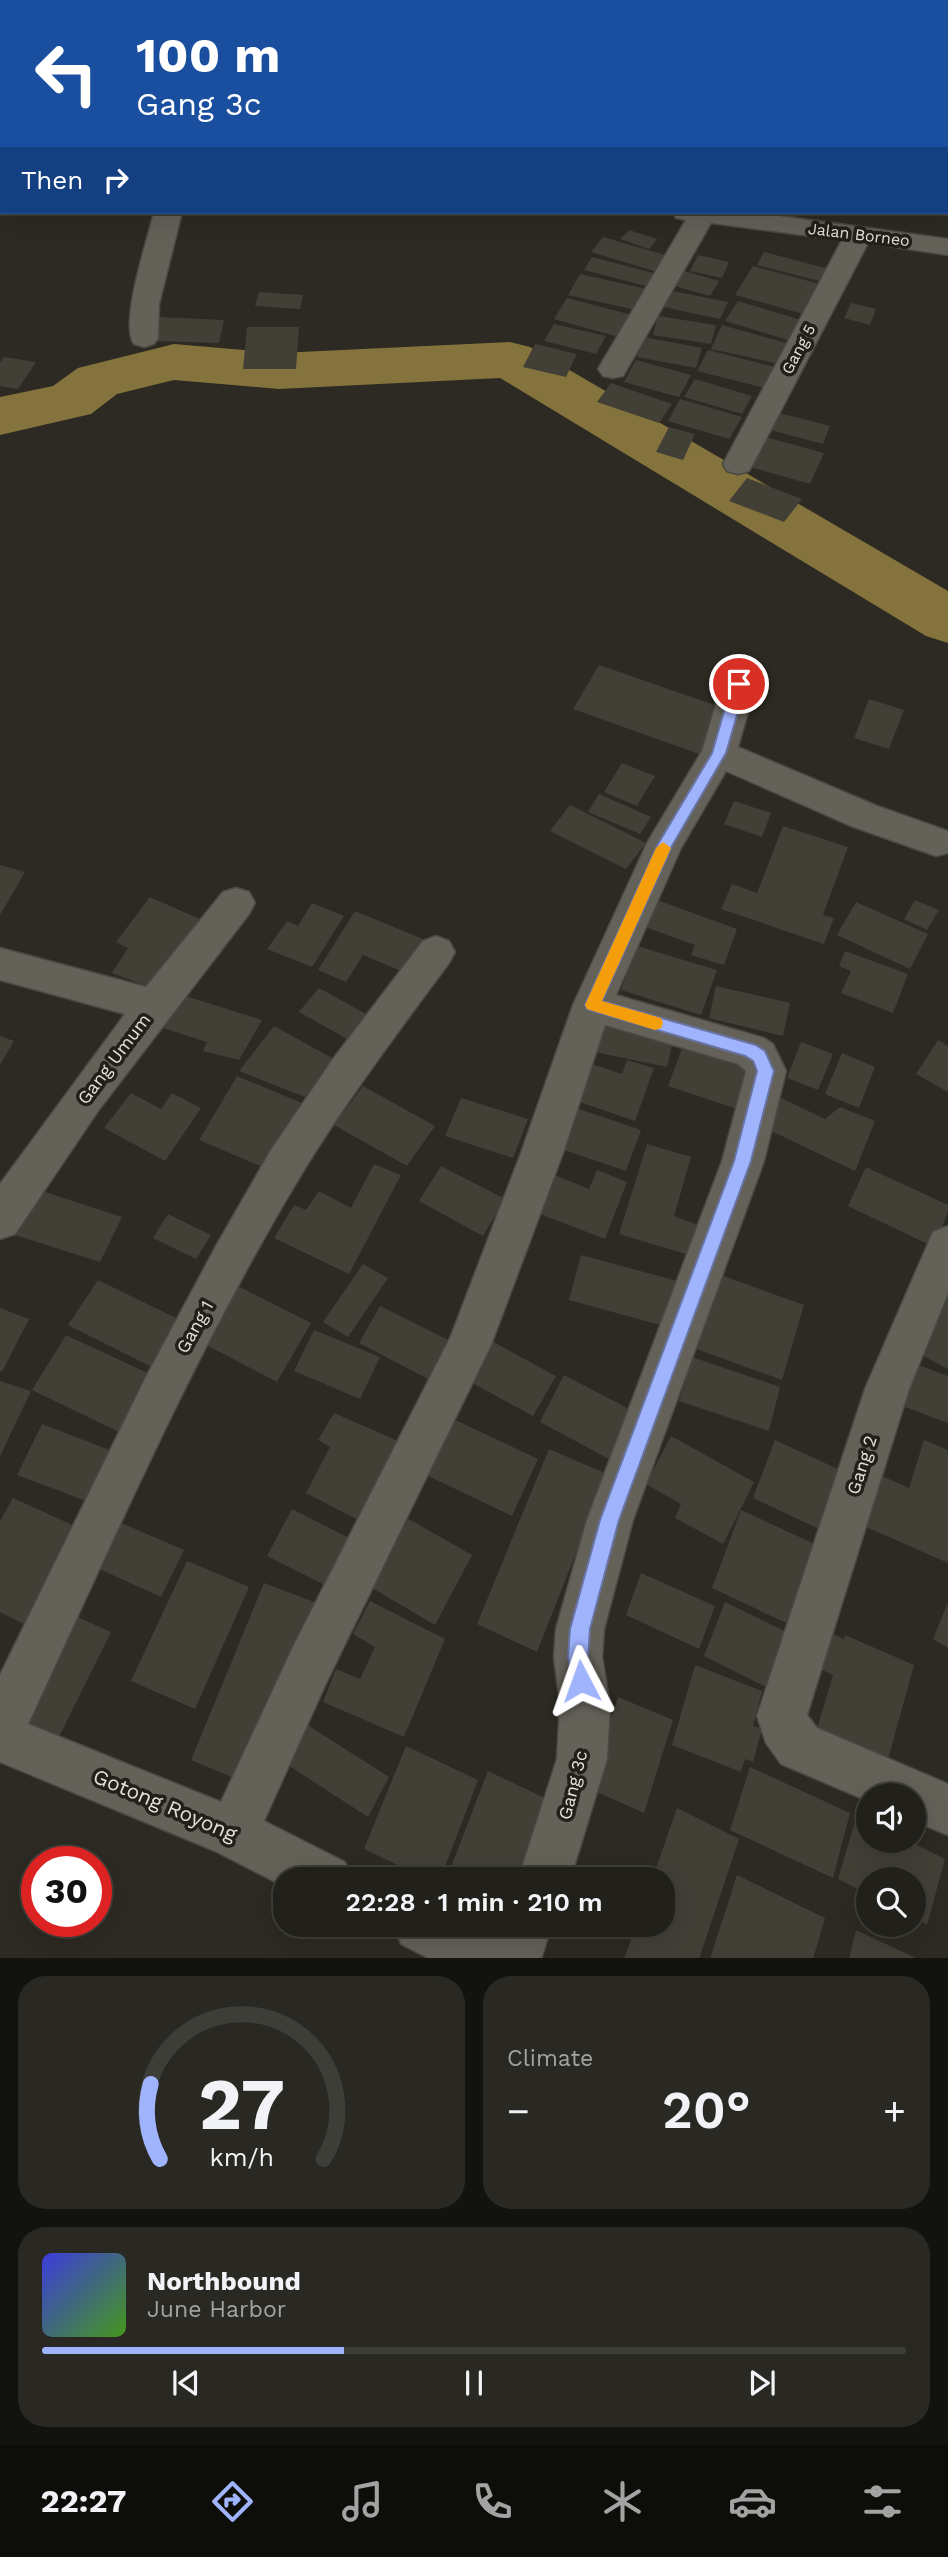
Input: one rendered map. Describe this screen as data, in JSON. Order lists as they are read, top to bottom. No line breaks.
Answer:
{"streets":{"street":["Jalan Borneo","Gang 5","Gang Umum","Gang 1","Gang 2","Gang 3c","Gotong Royong"]},"crossings":[["Jalan Borneo","Gang 5"]],"page":{"turn":["100 m","Gang 3c"],"then":"Then","limit":"30","trip":"22:28 · 1 min · 210 m","tile":"Climate","heat":["−","20°","+"],"song":["Northbound","June Harbor"],"tabs":"22:27","gauge":["27","km/h"]}}
